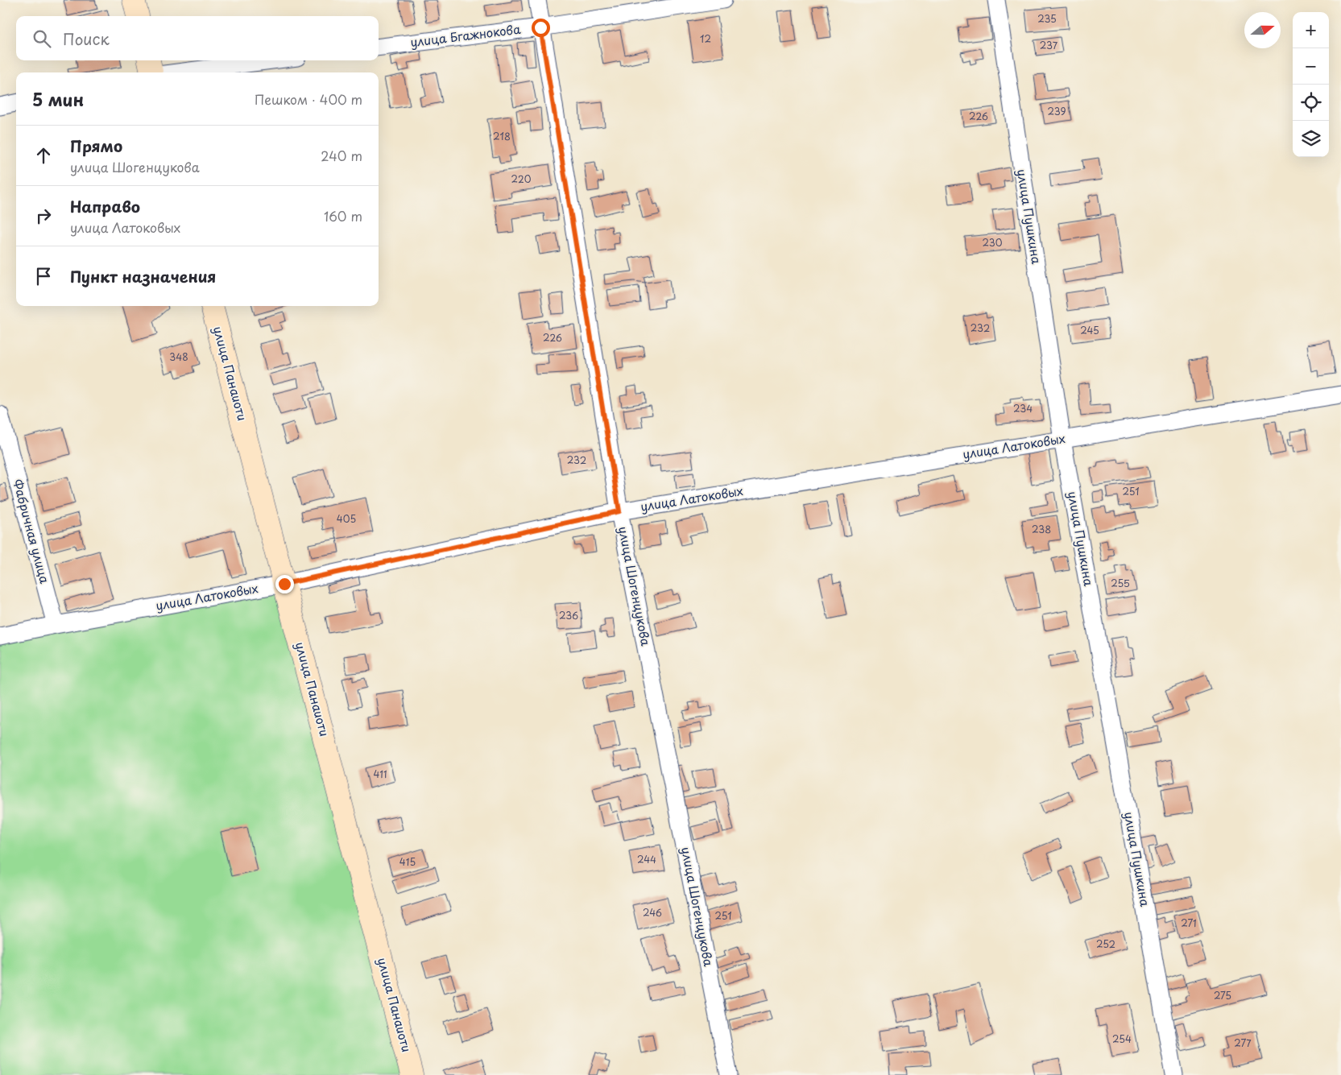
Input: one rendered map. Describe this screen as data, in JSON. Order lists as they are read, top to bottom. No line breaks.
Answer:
{"streets":{"street":["улица Бгажнокова","улица Пушкина","улица Панаиоти","улица Латоковых","Фабричная улица","улица Шогенцукова"]},"crossings":[["улица Бгажнокова","улица Шогенцукова"],["улица Пушкина","улица Латоковых"],["улица Панаиоти","улица Латоковых"],["улица Латоковых","Фабричная улица"],["улица Латоковых","улица Шогенцукова"]],"house_numbers":["235","12","237","239","226","218","220","230","232","245","226","348","234","232","251","405","238","255","236","411","244","415","246","251","271","252","275","254","277"],"north":"right","page":{"map_buttons":["+","−"],"search":"Поиск","heading":["5 мин","Пешком · 400 m"],"list":[["Прямо","улица Шогенцукова","240 m"],["Направо","улица Латоковых","160 m"],"Пункт назначения"]}}
